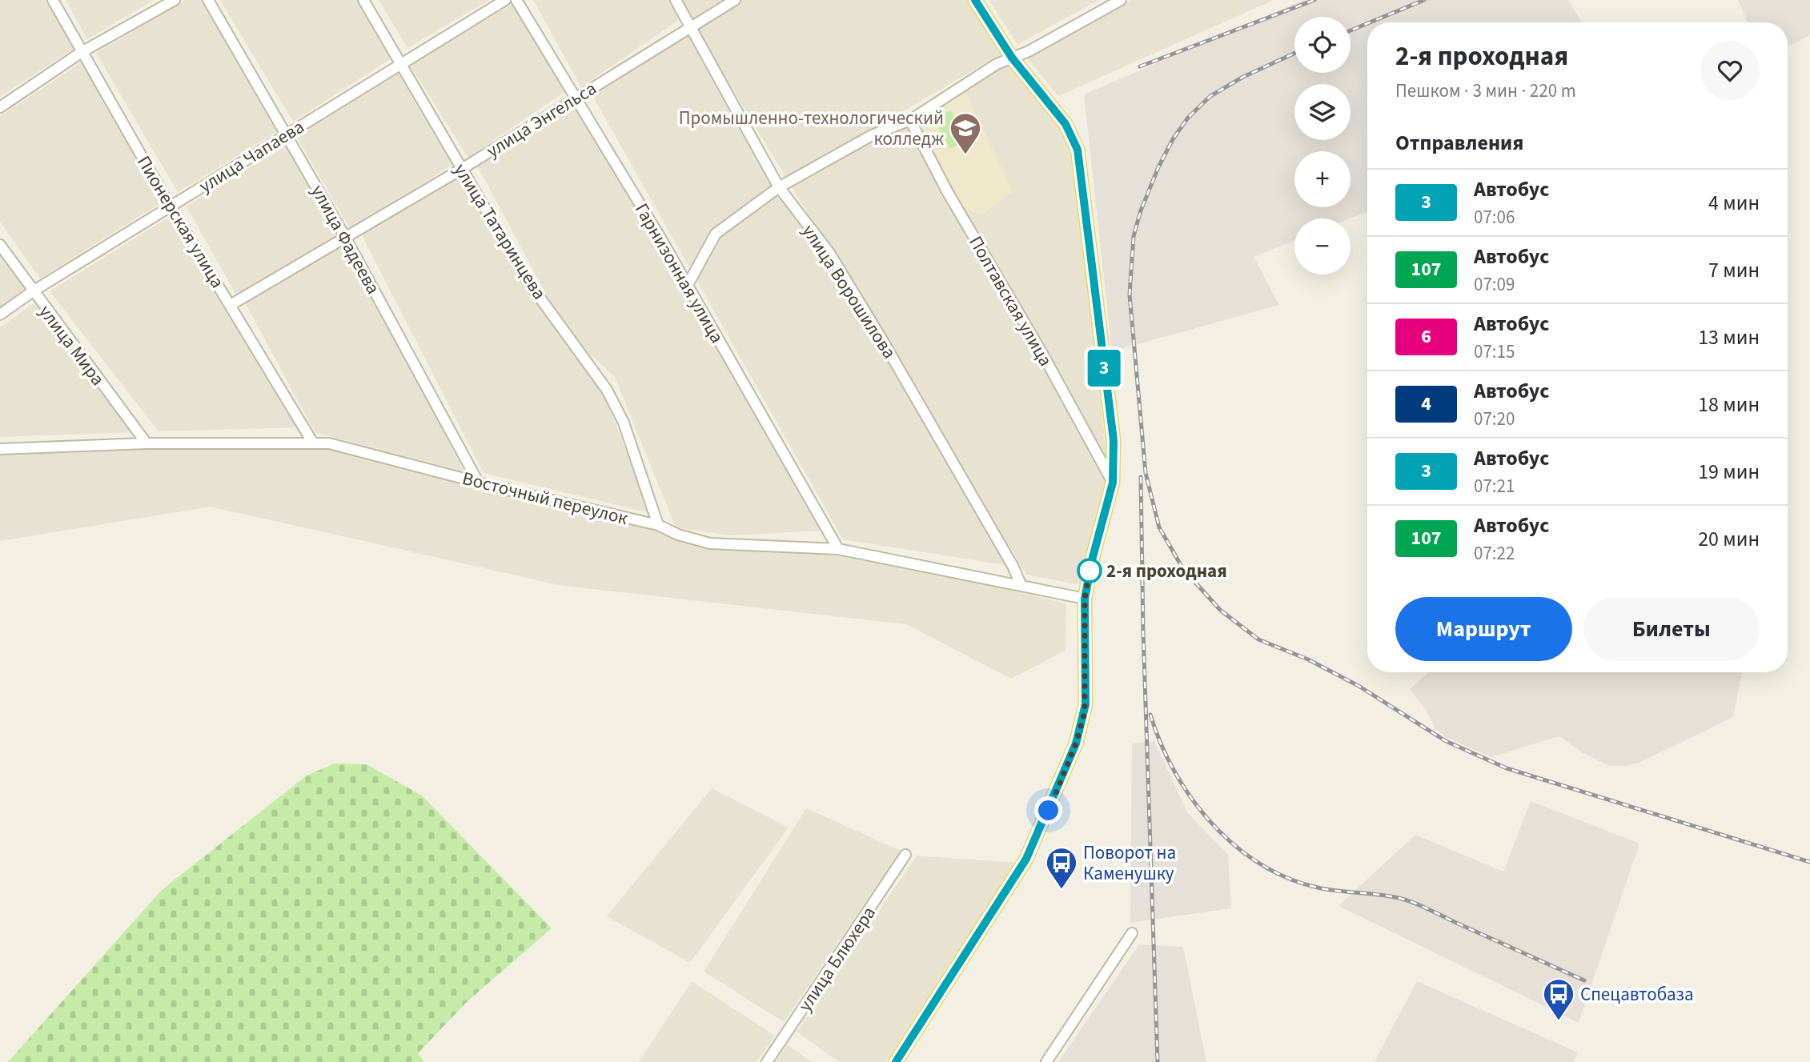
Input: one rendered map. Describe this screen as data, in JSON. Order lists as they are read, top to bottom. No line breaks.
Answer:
{"streets":{"street":["улица Энгельса","улица Чапаева","Пионерская улица","улица Татаринцева","улица Фадеева","Гарнизонная улица","улица Ворошилова","Полтавская улица","улица Мира","Восточный переулок","улица Блюхера"]},"crossings":[["улица Энгельса","Пионерская улица"],["улица Энгельса","улица Татаринцева"],["улица Энгельса","улица Фадеева"],["улица Энгельса","Гарнизонная улица"],["улица Энгельса","улица Ворошилова"],["улица Чапаева","Пионерская улица"],["улица Чапаева","улица Татаринцева"],["улица Чапаева","улица Фадеева"],["улица Чапаева","улица Мира"],["Пионерская улица","Восточный переулок"],["улица Татаринцева","Восточный переулок"],["улица Фадеева","Восточный переулок"],["Гарнизонная улица","Восточный переулок"],["улица Ворошилова","Восточный переулок"],["улица Мира","Восточный переулок"]],"places":{"school or university":["Промышленно-технологический колледж"],"other":["2-я проходная"],"bus stop":["Поворот на Каменушку","Спецавтобаза"]},"lines":["bus line 3"],"page":{"on_map":"3","map_buttons":["+","−"],"heading":[["2-я проходная","Пешком · 3 мин · 220 m"],"Отправления"],"list":[{"mark":"3","name":"Автобус","note":"07:06","value":"4 мин"},{"mark":"107","name":"Автобус","note":"07:09","value":"7 мин"},{"mark":"6","name":"Автобус","note":"07:15","value":"13 мин"},{"mark":"4","name":"Автобус","note":"07:20","value":"18 мин"},{"mark":"3","name":"Автобус","note":"07:21","value":"19 мин"},{"mark":"107","name":"Автобус","note":"07:22","value":"20 мин"}],"buttons":["Маршрут","Билеты"]}}
